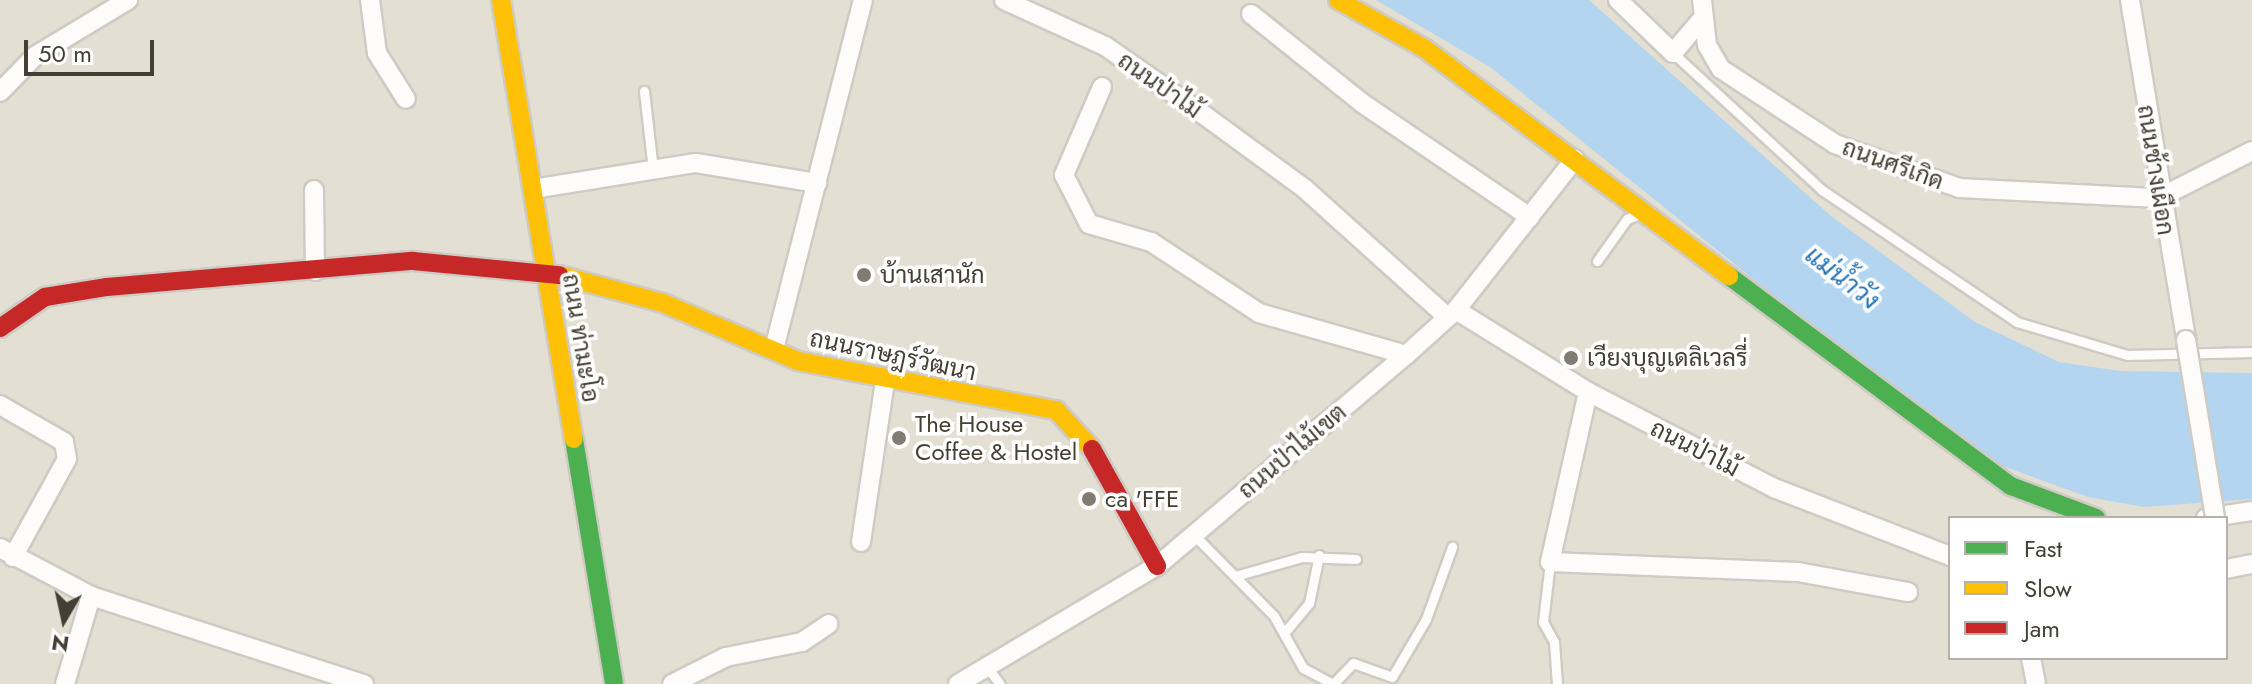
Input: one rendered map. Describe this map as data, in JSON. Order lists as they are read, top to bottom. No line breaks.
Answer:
{"streets":{"street":["ถนนป่าไม้","ถนนศรีเกิด","ถนนช้างเผือก","ถนน ท่ามะโอ","ถนนราษฎร์วัฒนา","ถนนป่าไม้เขต"]},"crossings":[["ถนนป่าไม้","ถนนป่าไม้เขต"],["ถนนศรีเกิด","ถนนช้างเผือก"],["ถนน ท่ามะโอ","ถนนราษฎร์วัฒนา"],["ถนนราษฎร์วัฒนา","ถนนป่าไม้เขต"]],"water":["แม่น้ำวัง"],"places":["บ้านเสานัก","เวียงบุญเดลิเวลรี่","The House Coffee & Hostel","ca 'FFE"],"legend":["Fast","Slow","Jam"],"scale_bar":"50 m","north":"bottom"}
